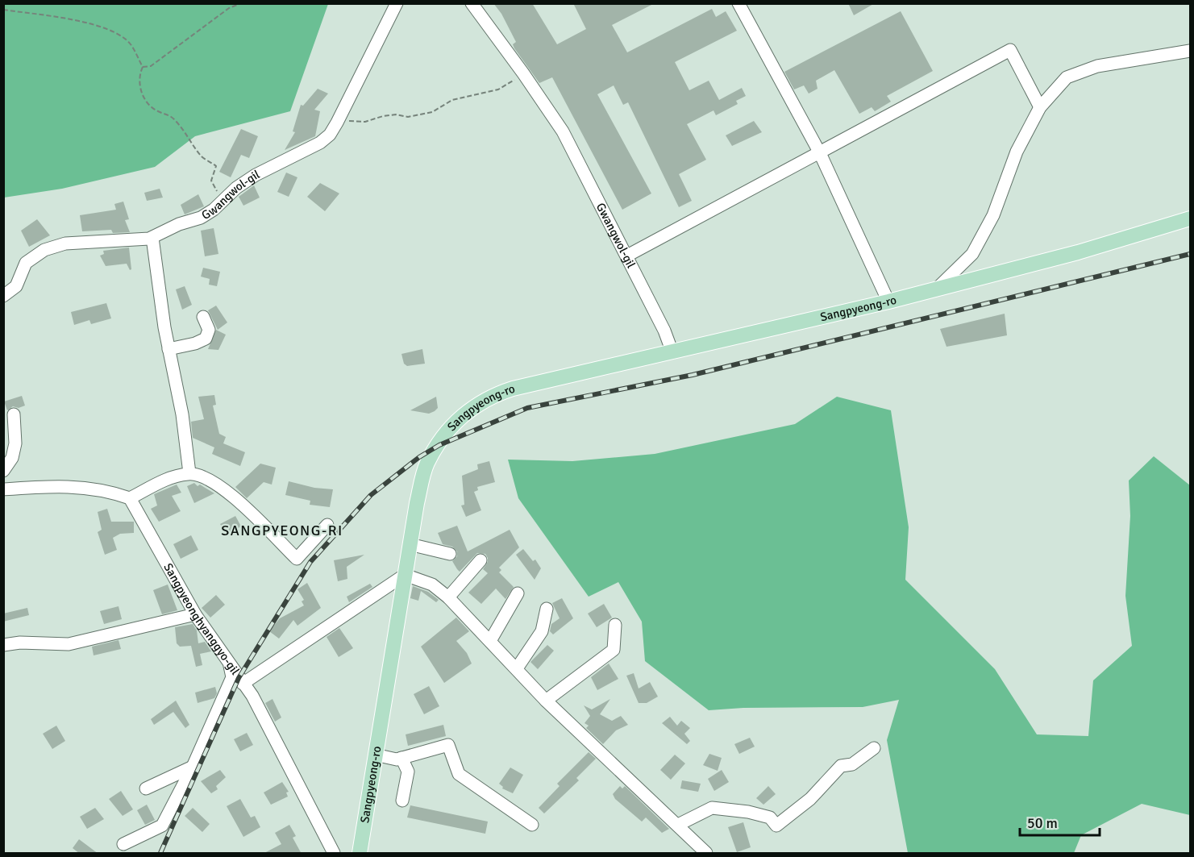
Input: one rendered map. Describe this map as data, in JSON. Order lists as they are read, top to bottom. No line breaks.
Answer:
{"streets":{"main road":["Sangpyeong-ro"],"street":["Gwangwol-gil","Sangpyeonghyanggyo-gil"]},"crossings":[["Gwangwol-gil","Sangpyeong-ro"]],"districts":["SANGPYEONG-RI"],"scale_bar":"50 m"}
